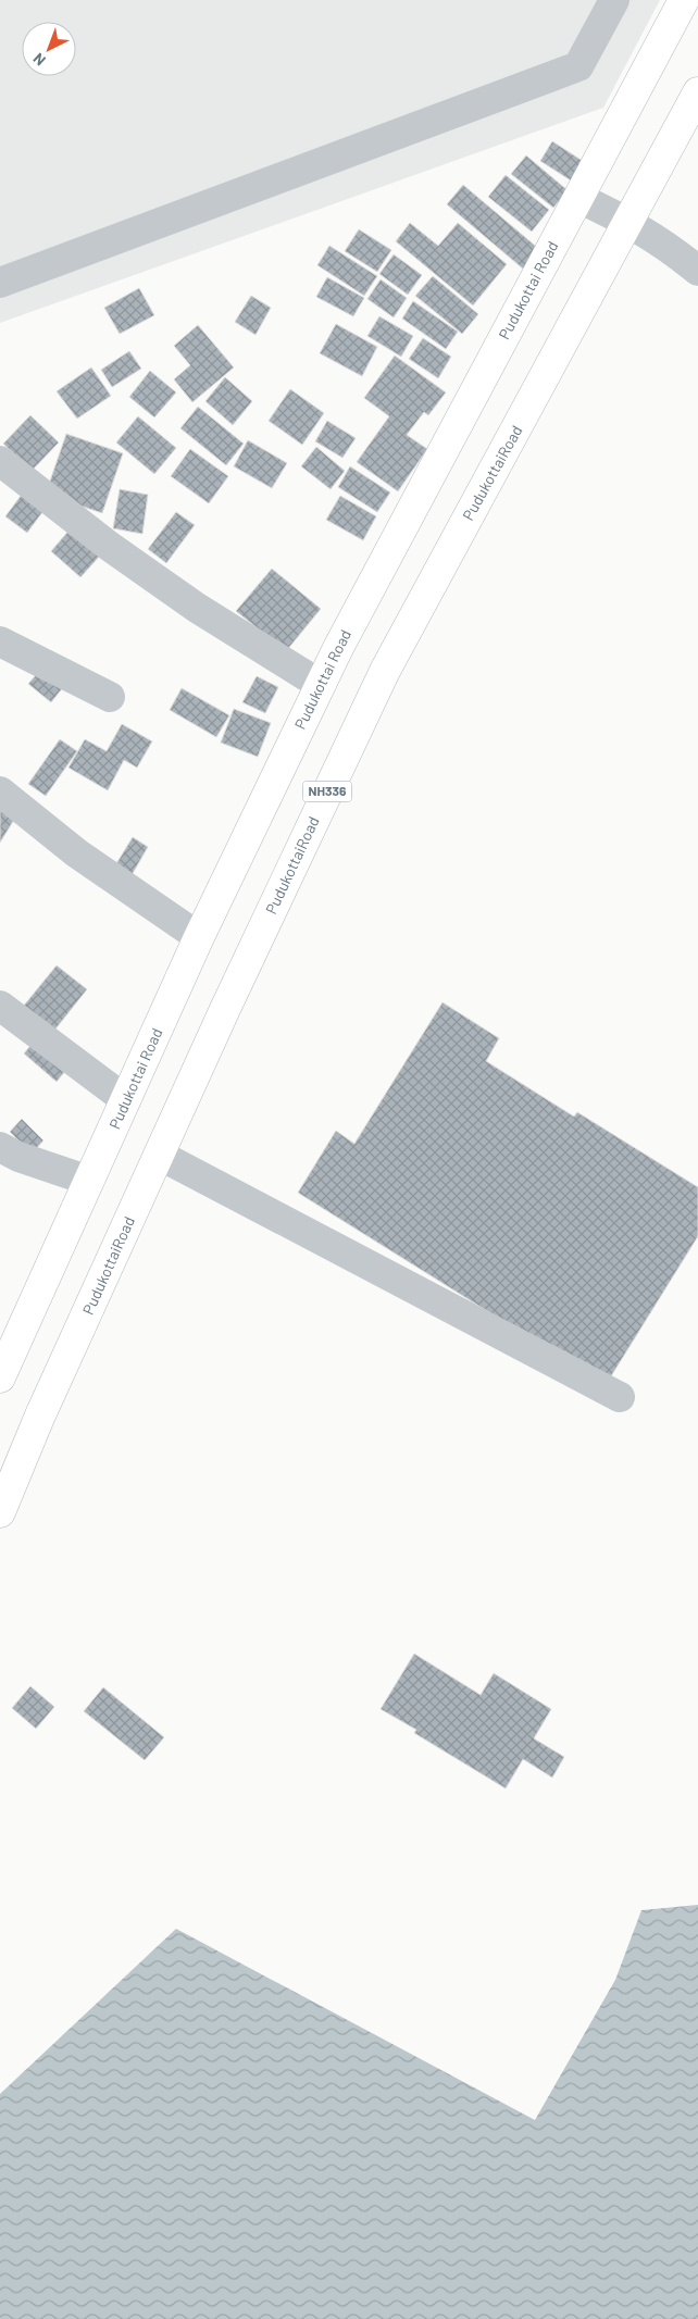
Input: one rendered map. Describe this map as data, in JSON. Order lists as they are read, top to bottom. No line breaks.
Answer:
{"streets":{"highway":["Pudukottai Road","PudukottaiRoad","NH336"]},"north":"bottom left"}
